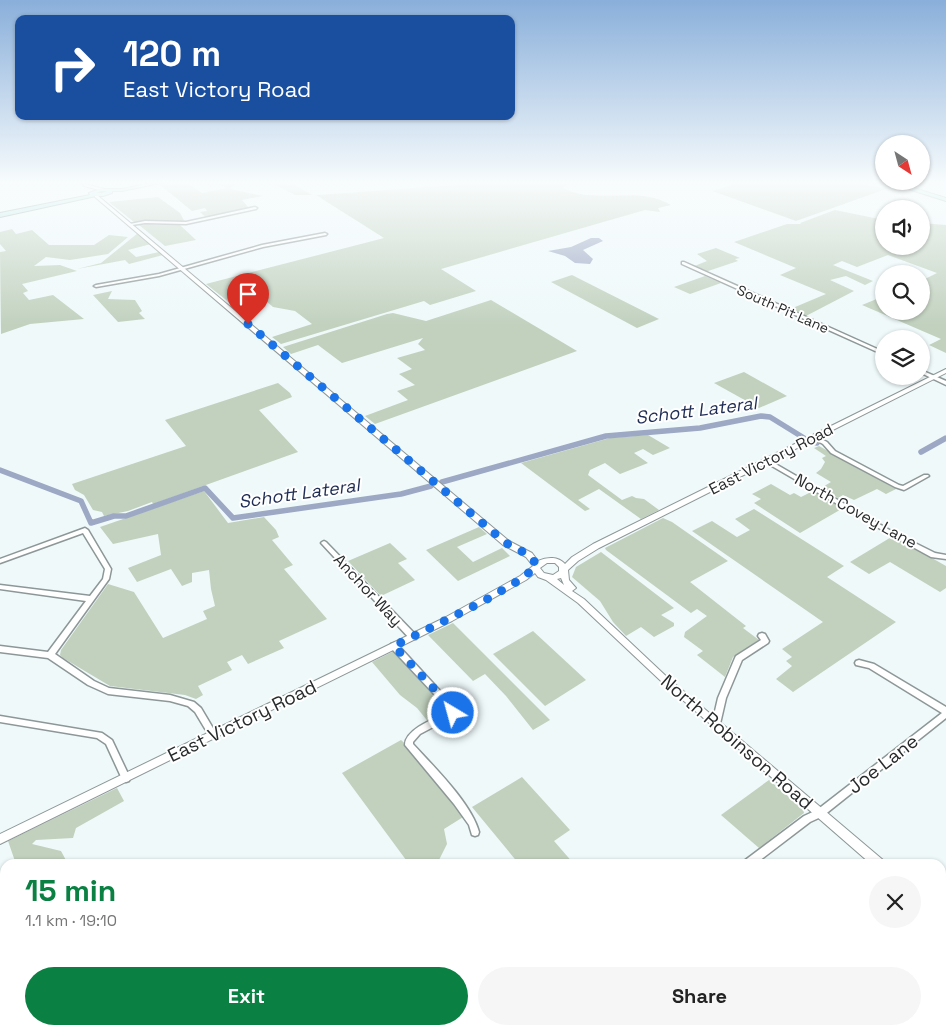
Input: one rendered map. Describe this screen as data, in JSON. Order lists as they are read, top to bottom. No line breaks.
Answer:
{"streets":{"street":["South Pit Lane","East Victory Road","North Covey Lane","Anchor Way","North Robinson Road","Joe Lane"]},"crossings":[["East Victory Road","North Covey Lane"],["East Victory Road","Anchor Way"],["East Victory Road","North Robinson Road"],["North Robinson Road","Joe Lane"]],"water":["Schott Lateral"],"north":"bottom right","page":{"turn":["120 m","East Victory Road"],"heading":["15 min","1.1 km · 19:10"],"buttons":["Exit","Share"]}}
